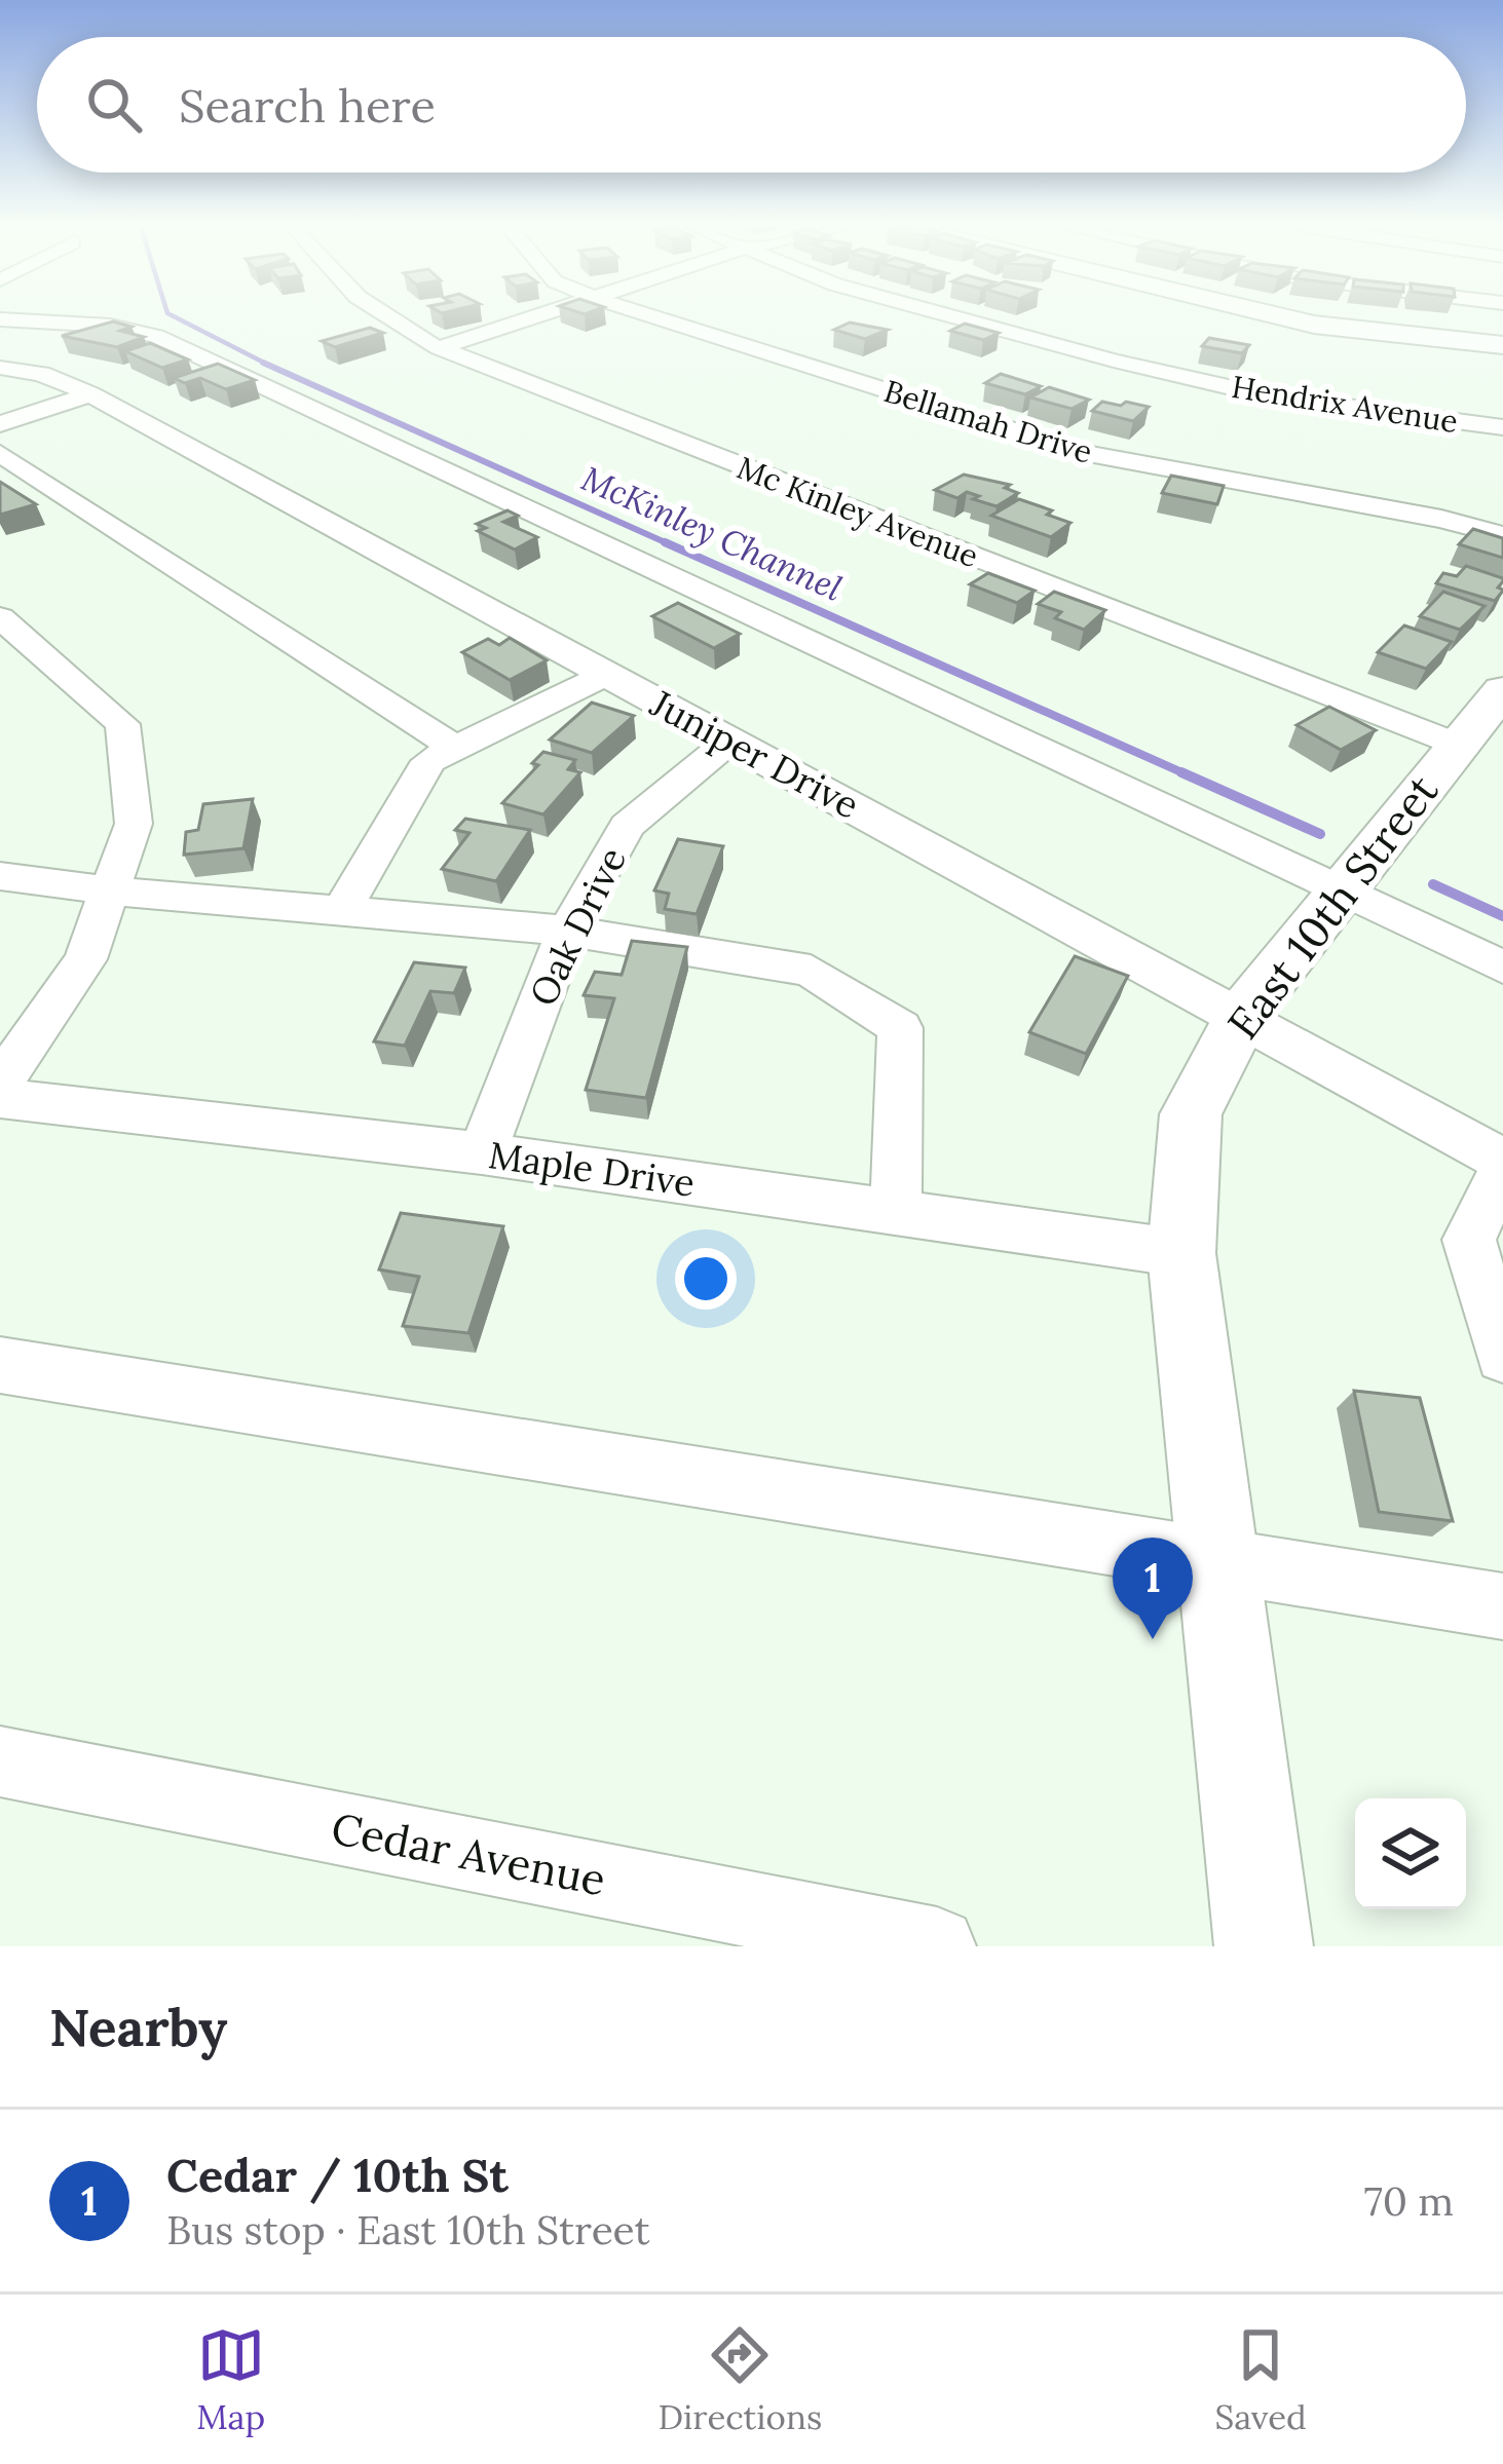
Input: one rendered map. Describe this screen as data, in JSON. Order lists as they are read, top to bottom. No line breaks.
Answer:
{"streets":{"main road":["East 10th Street"],"street":["Hendrix Avenue","Bellamah Drive","Mc Kinley Avenue","Juniper Drive","Oak Drive","Maple Drive","Cedar Avenue"]},"crossings":[["Mc Kinley Avenue","East 10th Street"],["Juniper Drive","East 10th Street"],["Juniper Drive","Oak Drive"],["East 10th Street","Maple Drive"],["Oak Drive","Maple Drive"]],"water":["McKinley Channel"],"page":{"search":"Search here","pins":"1","heading":"Nearby","list":[{"mark":"1","name":"Cedar / 10th St","note":"Bus stop · East 10th Street","value":"70 m"}],"nav":["Map","Directions","Saved"]}}
